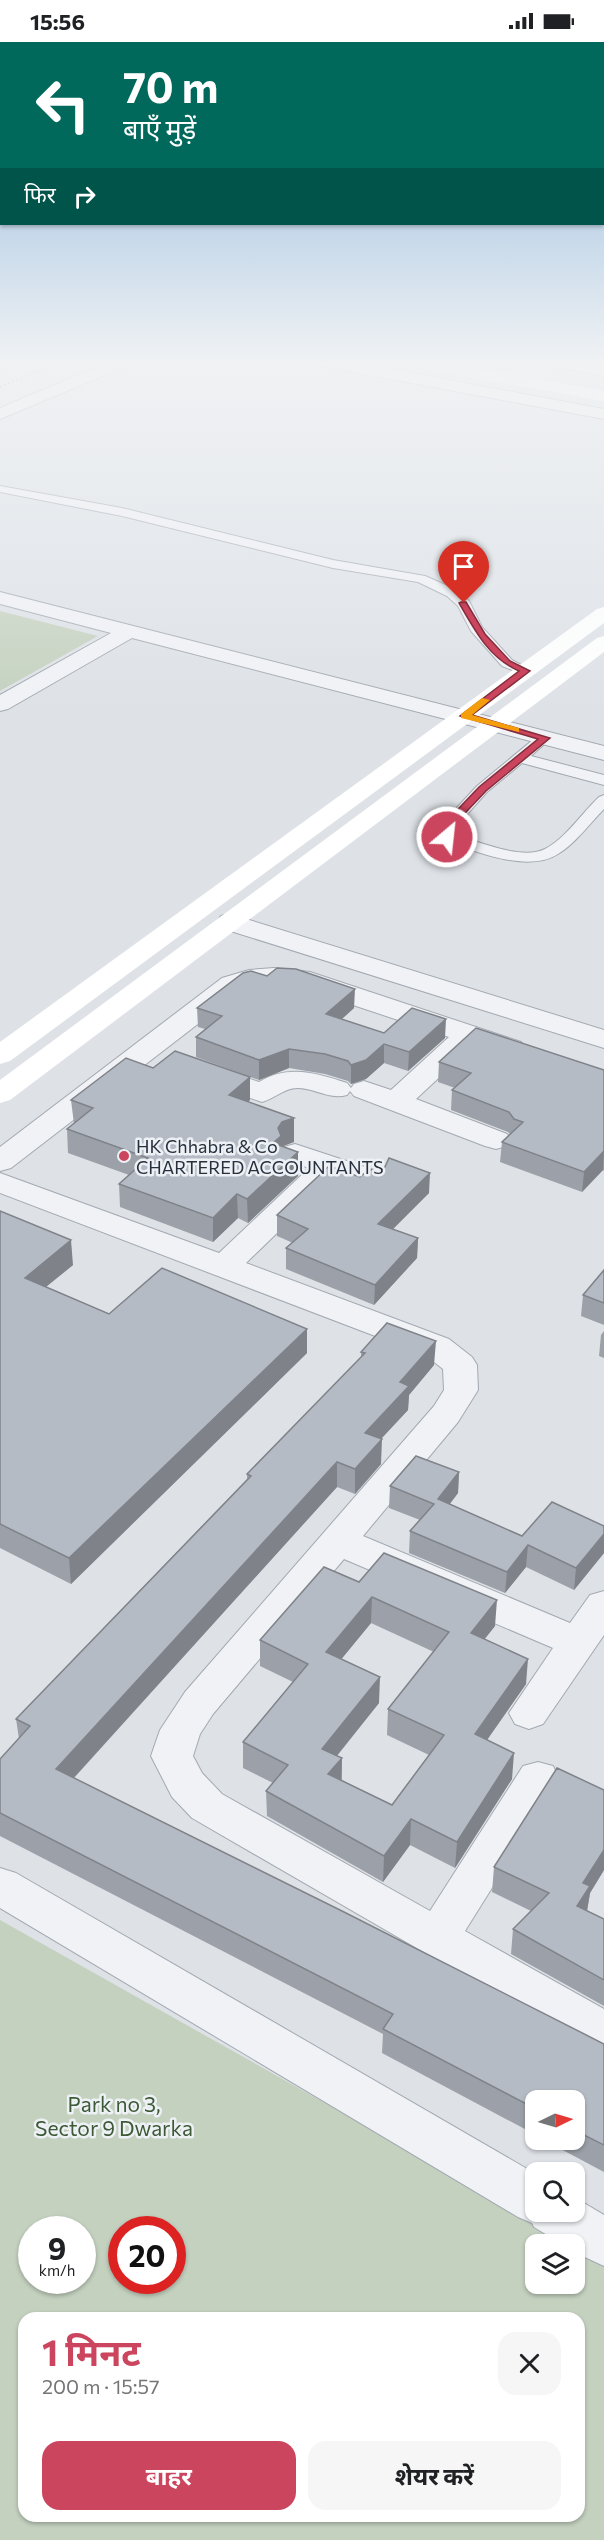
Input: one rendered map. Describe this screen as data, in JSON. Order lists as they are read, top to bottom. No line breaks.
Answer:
{"parks":["Park no 3, Sector 9 Dwarka"],"places":["HK Chhabra & Co CHARTERED ACCOUNTANTS"],"north":"right","page":{"status":"15:56","turn":["70 m","बाएँ मुड़ें"],"then":"फिर","speed":"9 km/h","limit":"20","heading":["1 मिनट","200 m · 15:57"],"buttons":["बाहर","शेयर करें"]}}
